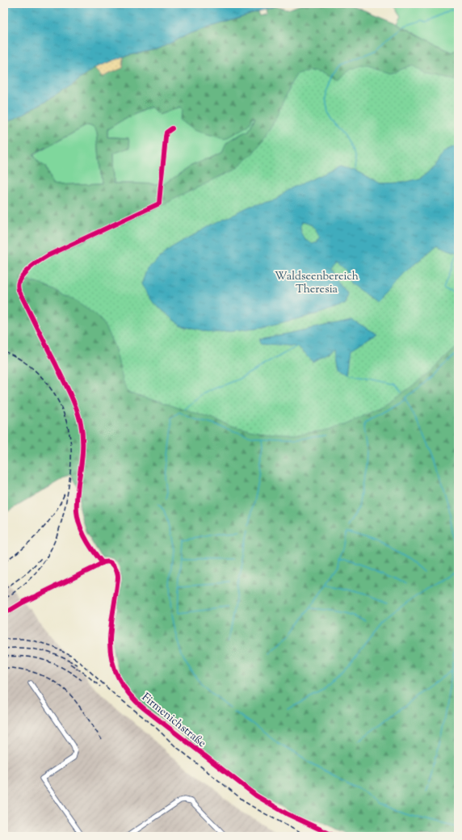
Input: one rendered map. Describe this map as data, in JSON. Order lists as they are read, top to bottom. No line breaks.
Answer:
{"streets":{"street":["Firmenichstraße"]},"parks":["Waldseenbereich Theresia"]}
